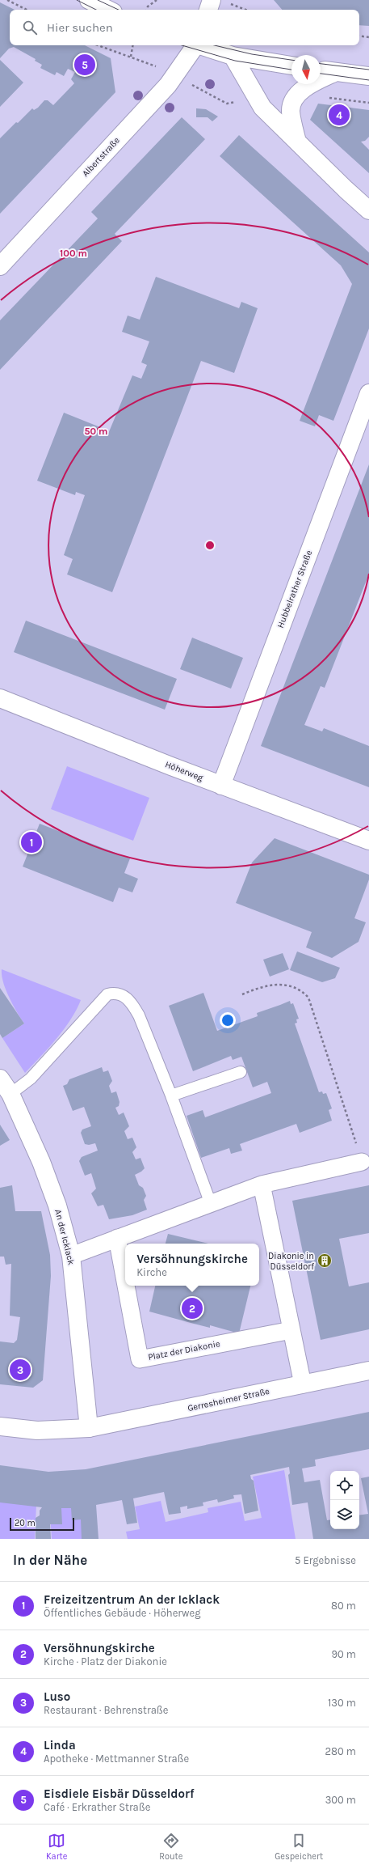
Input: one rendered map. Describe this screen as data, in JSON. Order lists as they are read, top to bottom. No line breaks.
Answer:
{"streets":{"street":["Albertstraße","Hubbelrather Straße","Höherweg","An der Icklack","Platz der Diakonie","Gerresheimer Straße"]},"crossings":[["Hubbelrather Straße","Höherweg"],["An der Icklack","Gerresheimer Straße"]],"places":{"building":["Diakonie in Düsseldorf"]},"scale_bar":"20 m","north":"bottom","page":{"search":"Hier suchen","pins":["5","4","1","2","3"],"popup":["Versöhnungskirche","Kirche"],"scale":"20 m","heading":["In der Nähe","5 Ergebnisse"],"list":[{"mark":"1","name":"Freizeitzentrum An der Icklack","note":"Öffentliches Gebäude · Höherweg","value":"80 m"},{"mark":"2","name":"Versöhnungskirche","note":"Kirche · Platz der Diakonie","value":"90 m"},{"mark":"3","name":"Luso","note":"Restaurant · Behrenstraße","value":"130 m"},{"mark":"4","name":"Linda","note":"Apotheke · Mettmanner Straße","value":"280 m"},{"mark":"5","name":"Eisdiele Eisbär Düsseldorf","note":"Café · Erkrather Straße","value":"300 m"}],"nav":["Karte","Route","Gespeichert"]},"rings":["100 m","50 m"]}
